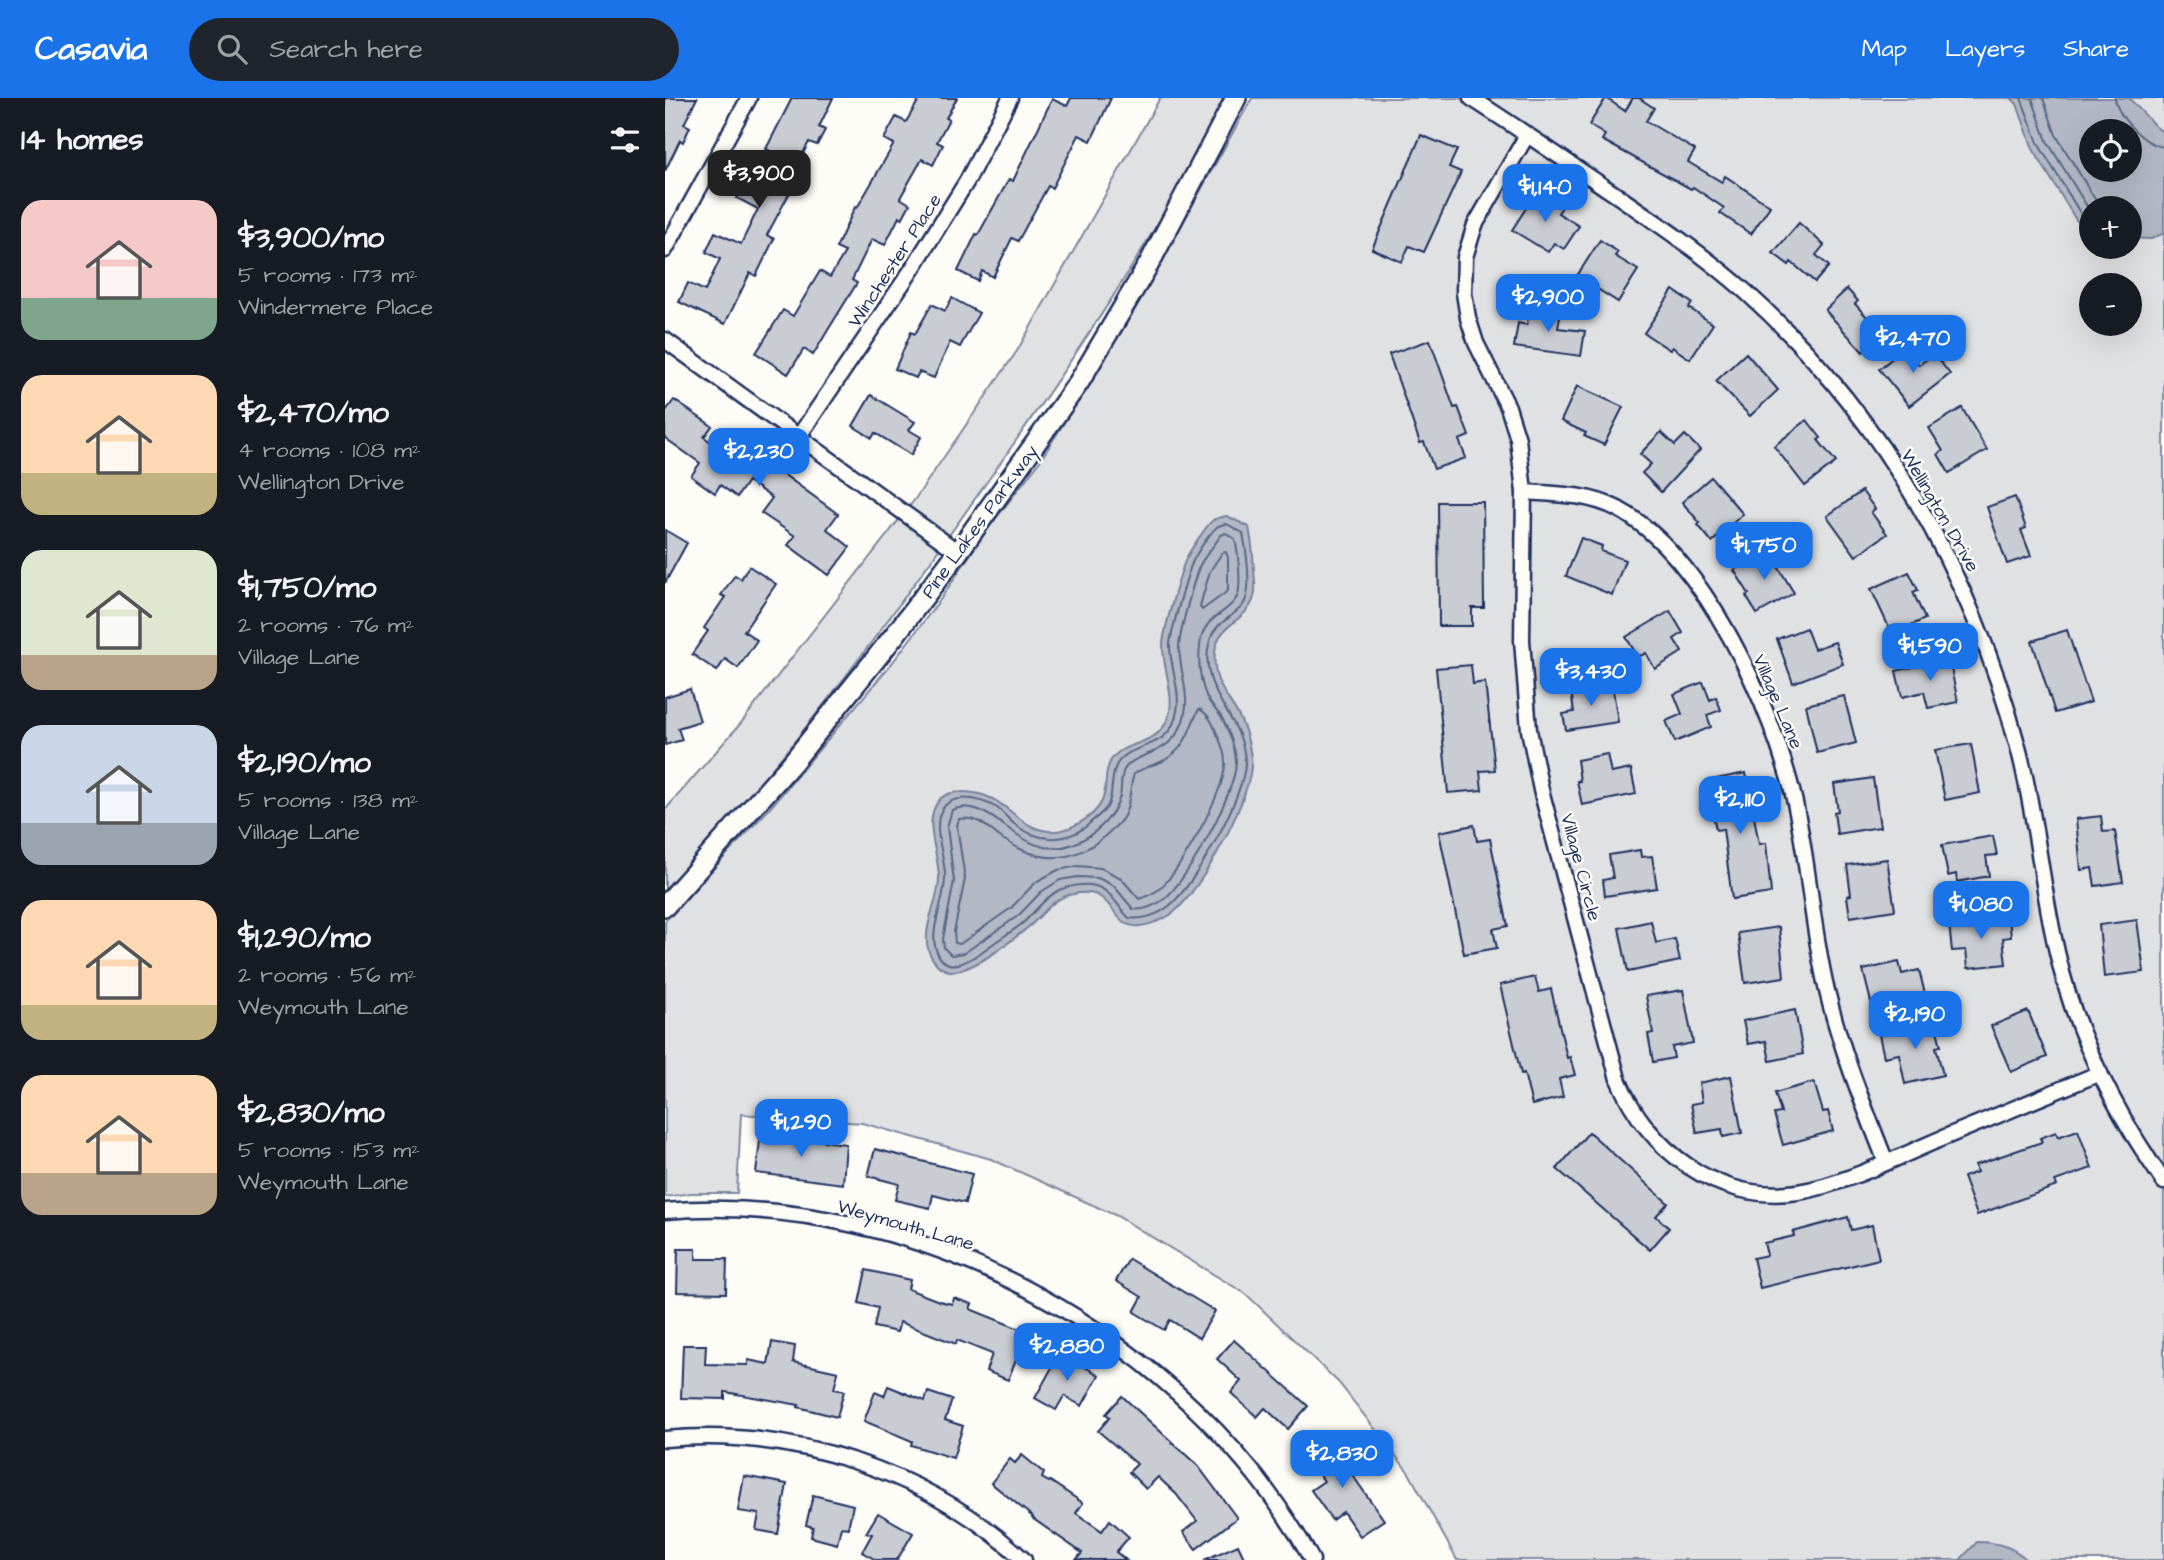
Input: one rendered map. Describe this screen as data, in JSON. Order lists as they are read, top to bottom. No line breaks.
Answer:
{"streets":{"street":["Winchester Place","Wellington Drive","Pine Lakes Parkway","Village Lane","Village Circle","Weymouth Lane"]},"crossings":[["Wellington Drive","Village Circle"],["Village Lane","Village Circle"]],"page":{"header":"Casavia","search":"Search here","nav":["Map","Layers","Share"],"heading":"14 homes","map_buttons":["+","−"],"price":["$3,900","$1,140","$2,900","$2,470","$2,230","$1,750","$1,590","$3,430","$2,110","$1,080","$2,190","$1,290","$2,880","$2,830"],"list":[{"name":"$3,900/mo","note":"5 rooms · 173 m² · Windermere Place"},{"name":"$2,470/mo","note":"4 rooms · 108 m² · Wellington Drive"},{"name":"$1,750/mo","note":"2 rooms · 76 m² · Village Lane"},{"name":"$2,190/mo","note":"5 rooms · 138 m² · Village Lane"},{"name":"$1,290/mo","note":"2 rooms · 56 m² · Weymouth Lane"},{"name":"$2,830/mo","note":"5 rooms · 153 m² · Weymouth Lane"}]}}
